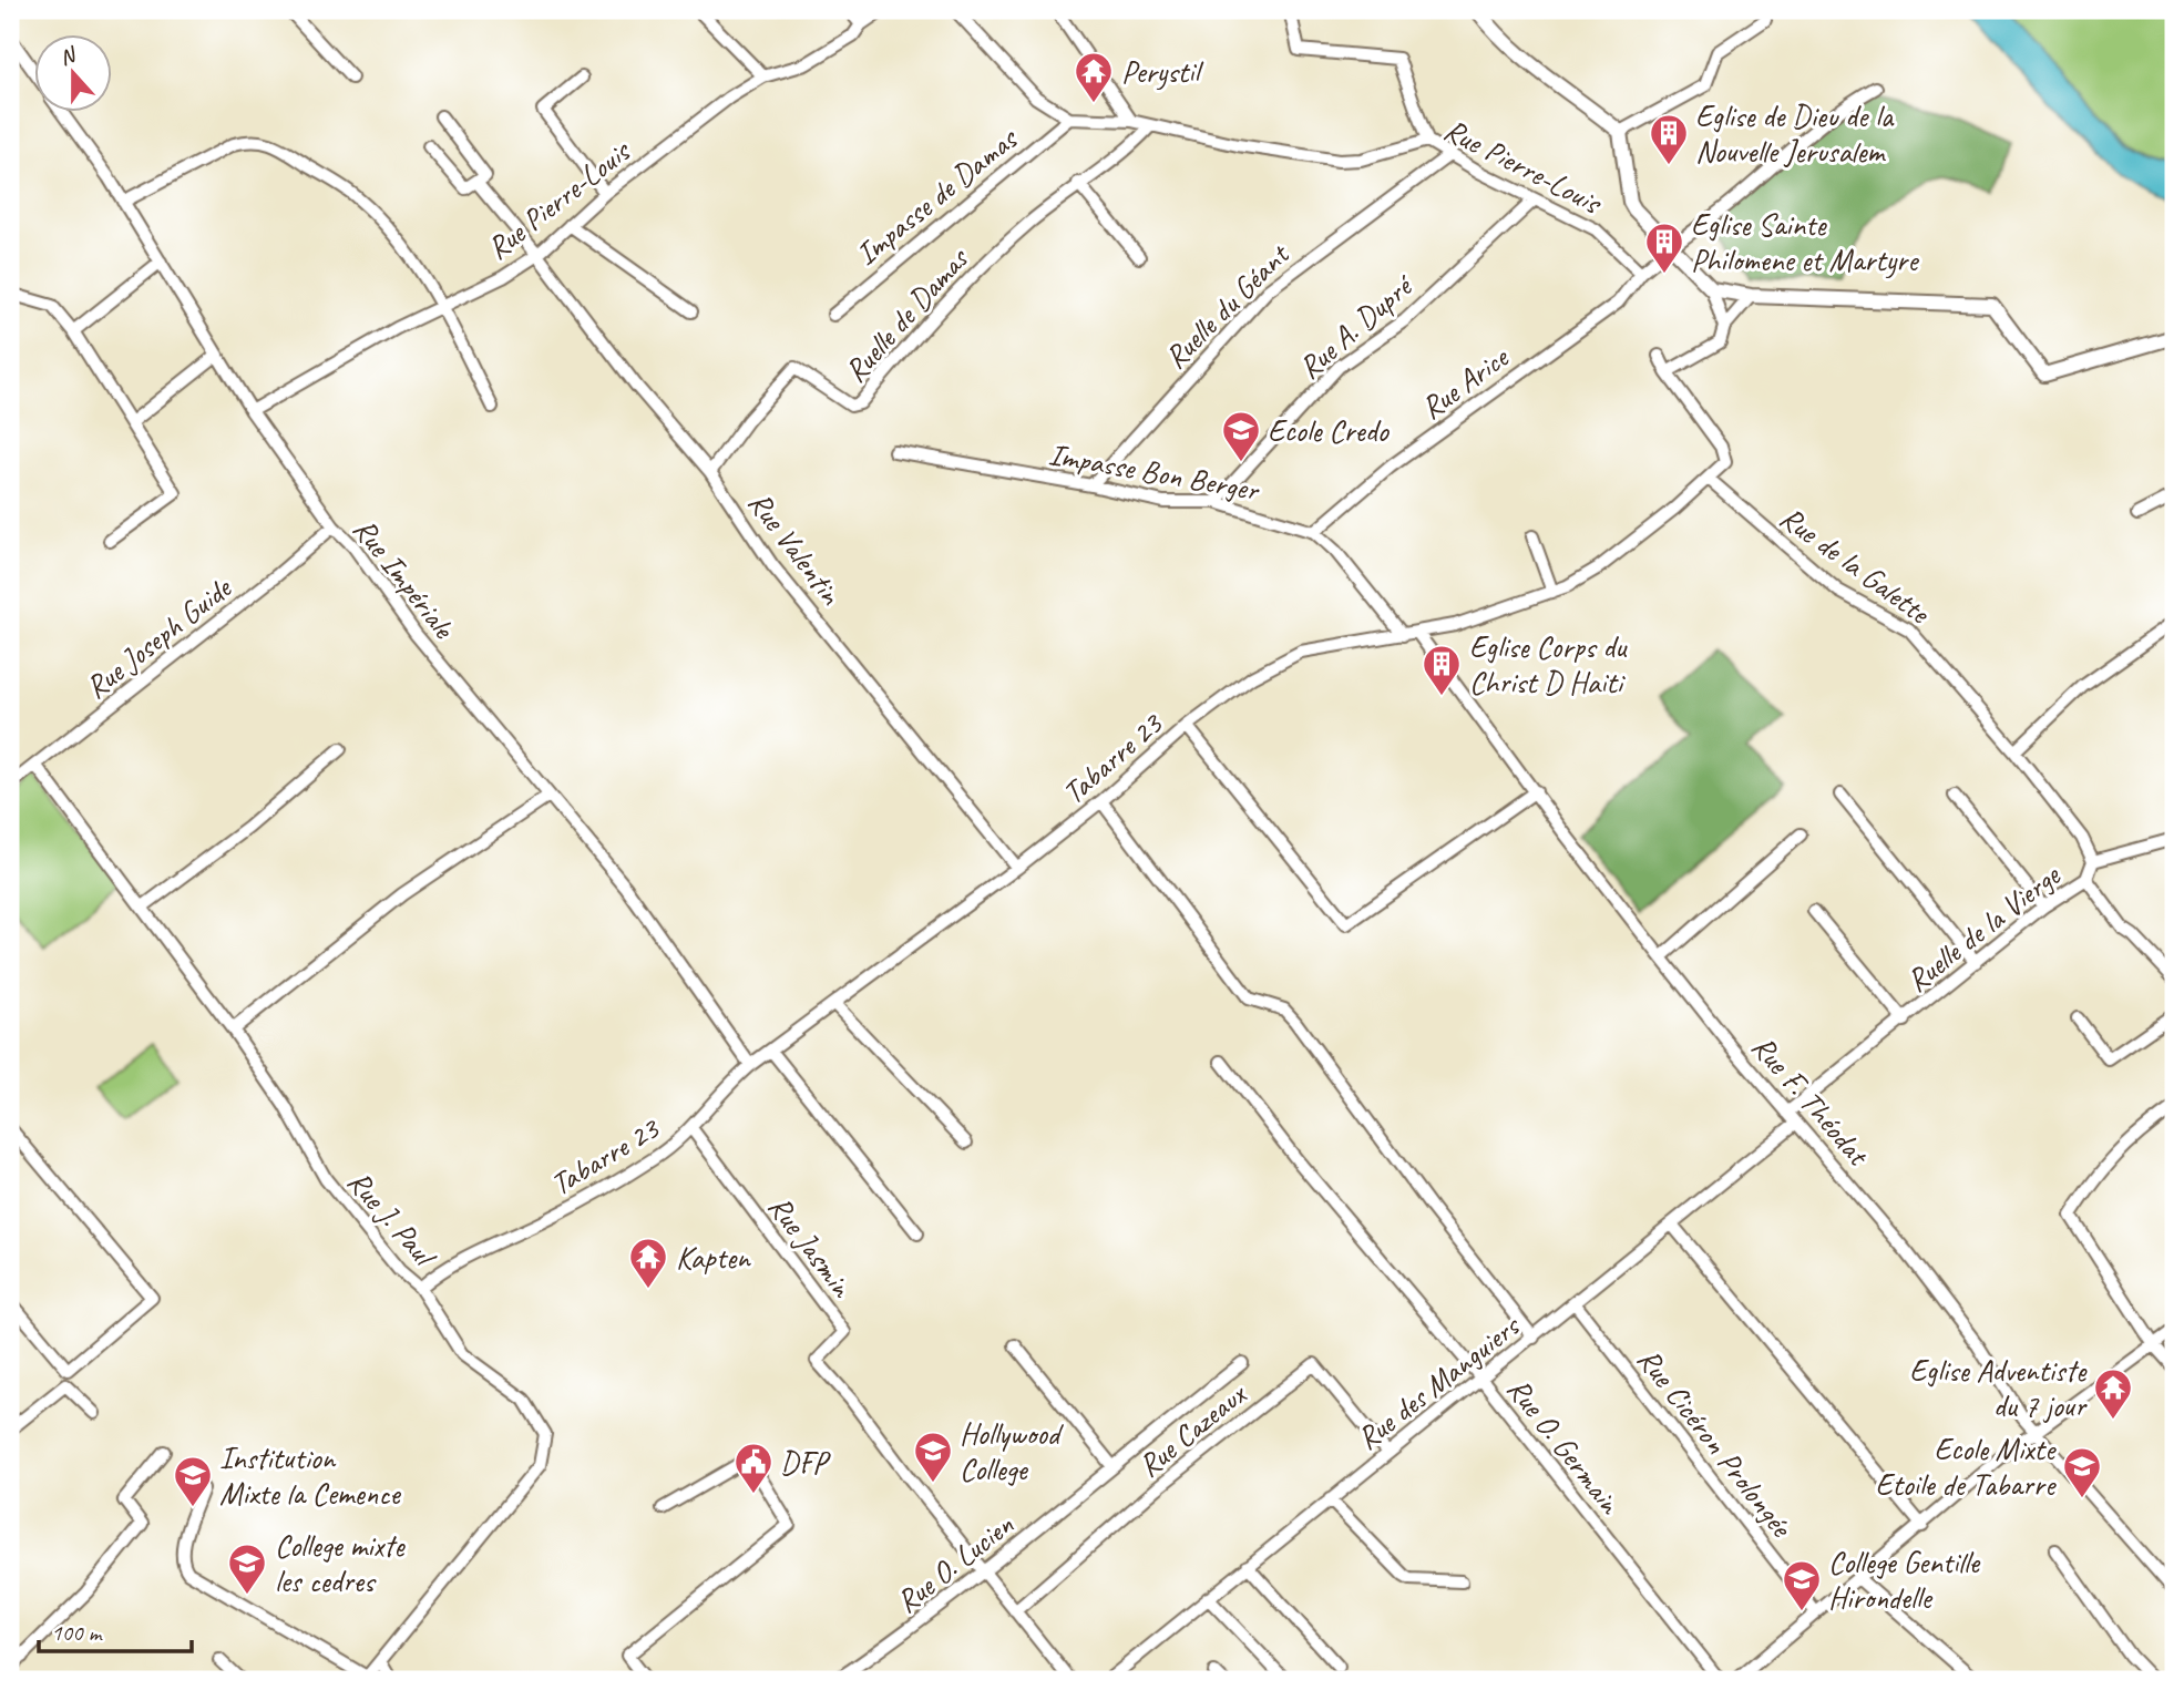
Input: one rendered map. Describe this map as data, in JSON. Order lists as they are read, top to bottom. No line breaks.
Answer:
{"streets":{"street":["Rue Pierre-Louis","Impasse de Damas","Ruelle du Géant","Ruelle de Damas","Rue A. Dupré","Rue Arice","Impasse Bon Berger","Rue Valentin","Rue de la Galette","Rue Impériale","Rue Joseph Guide","Tabarre 23","Ruelle de la Vierge","Rue F. Théodat","Rue J. Paul","Rue Jasmin","Rue des Manguiers","Rue Cazeaux","Rue Cicéron Prolongée","Rue O. Germain","Rue O. Lucien"]},"crossings":[["Rue Pierre-Louis","Impasse de Damas"],["Rue Pierre-Louis","Ruelle du Géant"],["Rue Pierre-Louis","Ruelle de Damas"],["Rue Pierre-Louis","Rue A. Dupré"],["Rue Pierre-Louis","Rue Arice"],["Rue Pierre-Louis","Rue Valentin"],["Rue Pierre-Louis","Rue Impériale"],["Ruelle du Géant","Impasse Bon Berger"],["Ruelle de Damas","Rue Valentin"],["Rue A. Dupré","Impasse Bon Berger"],["Rue Arice","Impasse Bon Berger"],["Impasse Bon Berger","Tabarre 23"],["Rue Valentin","Tabarre 23"],["Rue de la Galette","Tabarre 23"],["Rue de la Galette","Ruelle de la Vierge"],["Rue Impériale","Rue Joseph Guide"],["Rue Impériale","Tabarre 23"],["Rue Joseph Guide","Rue J. Paul"],["Tabarre 23","Rue F. Théodat"],["Tabarre 23","Rue J. Paul"],["Tabarre 23","Rue Jasmin"],["Ruelle de la Vierge","Rue F. Théodat"],["Ruelle de la Vierge","Rue des Manguiers"],["Rue F. Théodat","Rue des Manguiers"],["Rue Jasmin","Rue Cazeaux"],["Rue Jasmin","Rue O. Lucien"],["Rue des Manguiers","Rue Cazeaux"],["Rue des Manguiers","Rue Cicéron Prolongée"],["Rue des Manguiers","Rue O. Germain"]],"places":{"temple":["Perystil","Kapten","Eglise Adventiste du 7 jour"],"building":["Eglise de Dieu de la Nouvelle Jerusalem","Eglise Sainte Philomene et Martyre","Eglise Corps du Christ D Haiti"],"school or university":["Ecole Credo","Hollywood College","Ecole Mixte Etoile de Tabarre","Institution Mixte la Cemence","College mixte les cedres","College Gentille Hirondelle"],"public building":["DFP"]},"scale_bar":"100 m","north":"top"}
